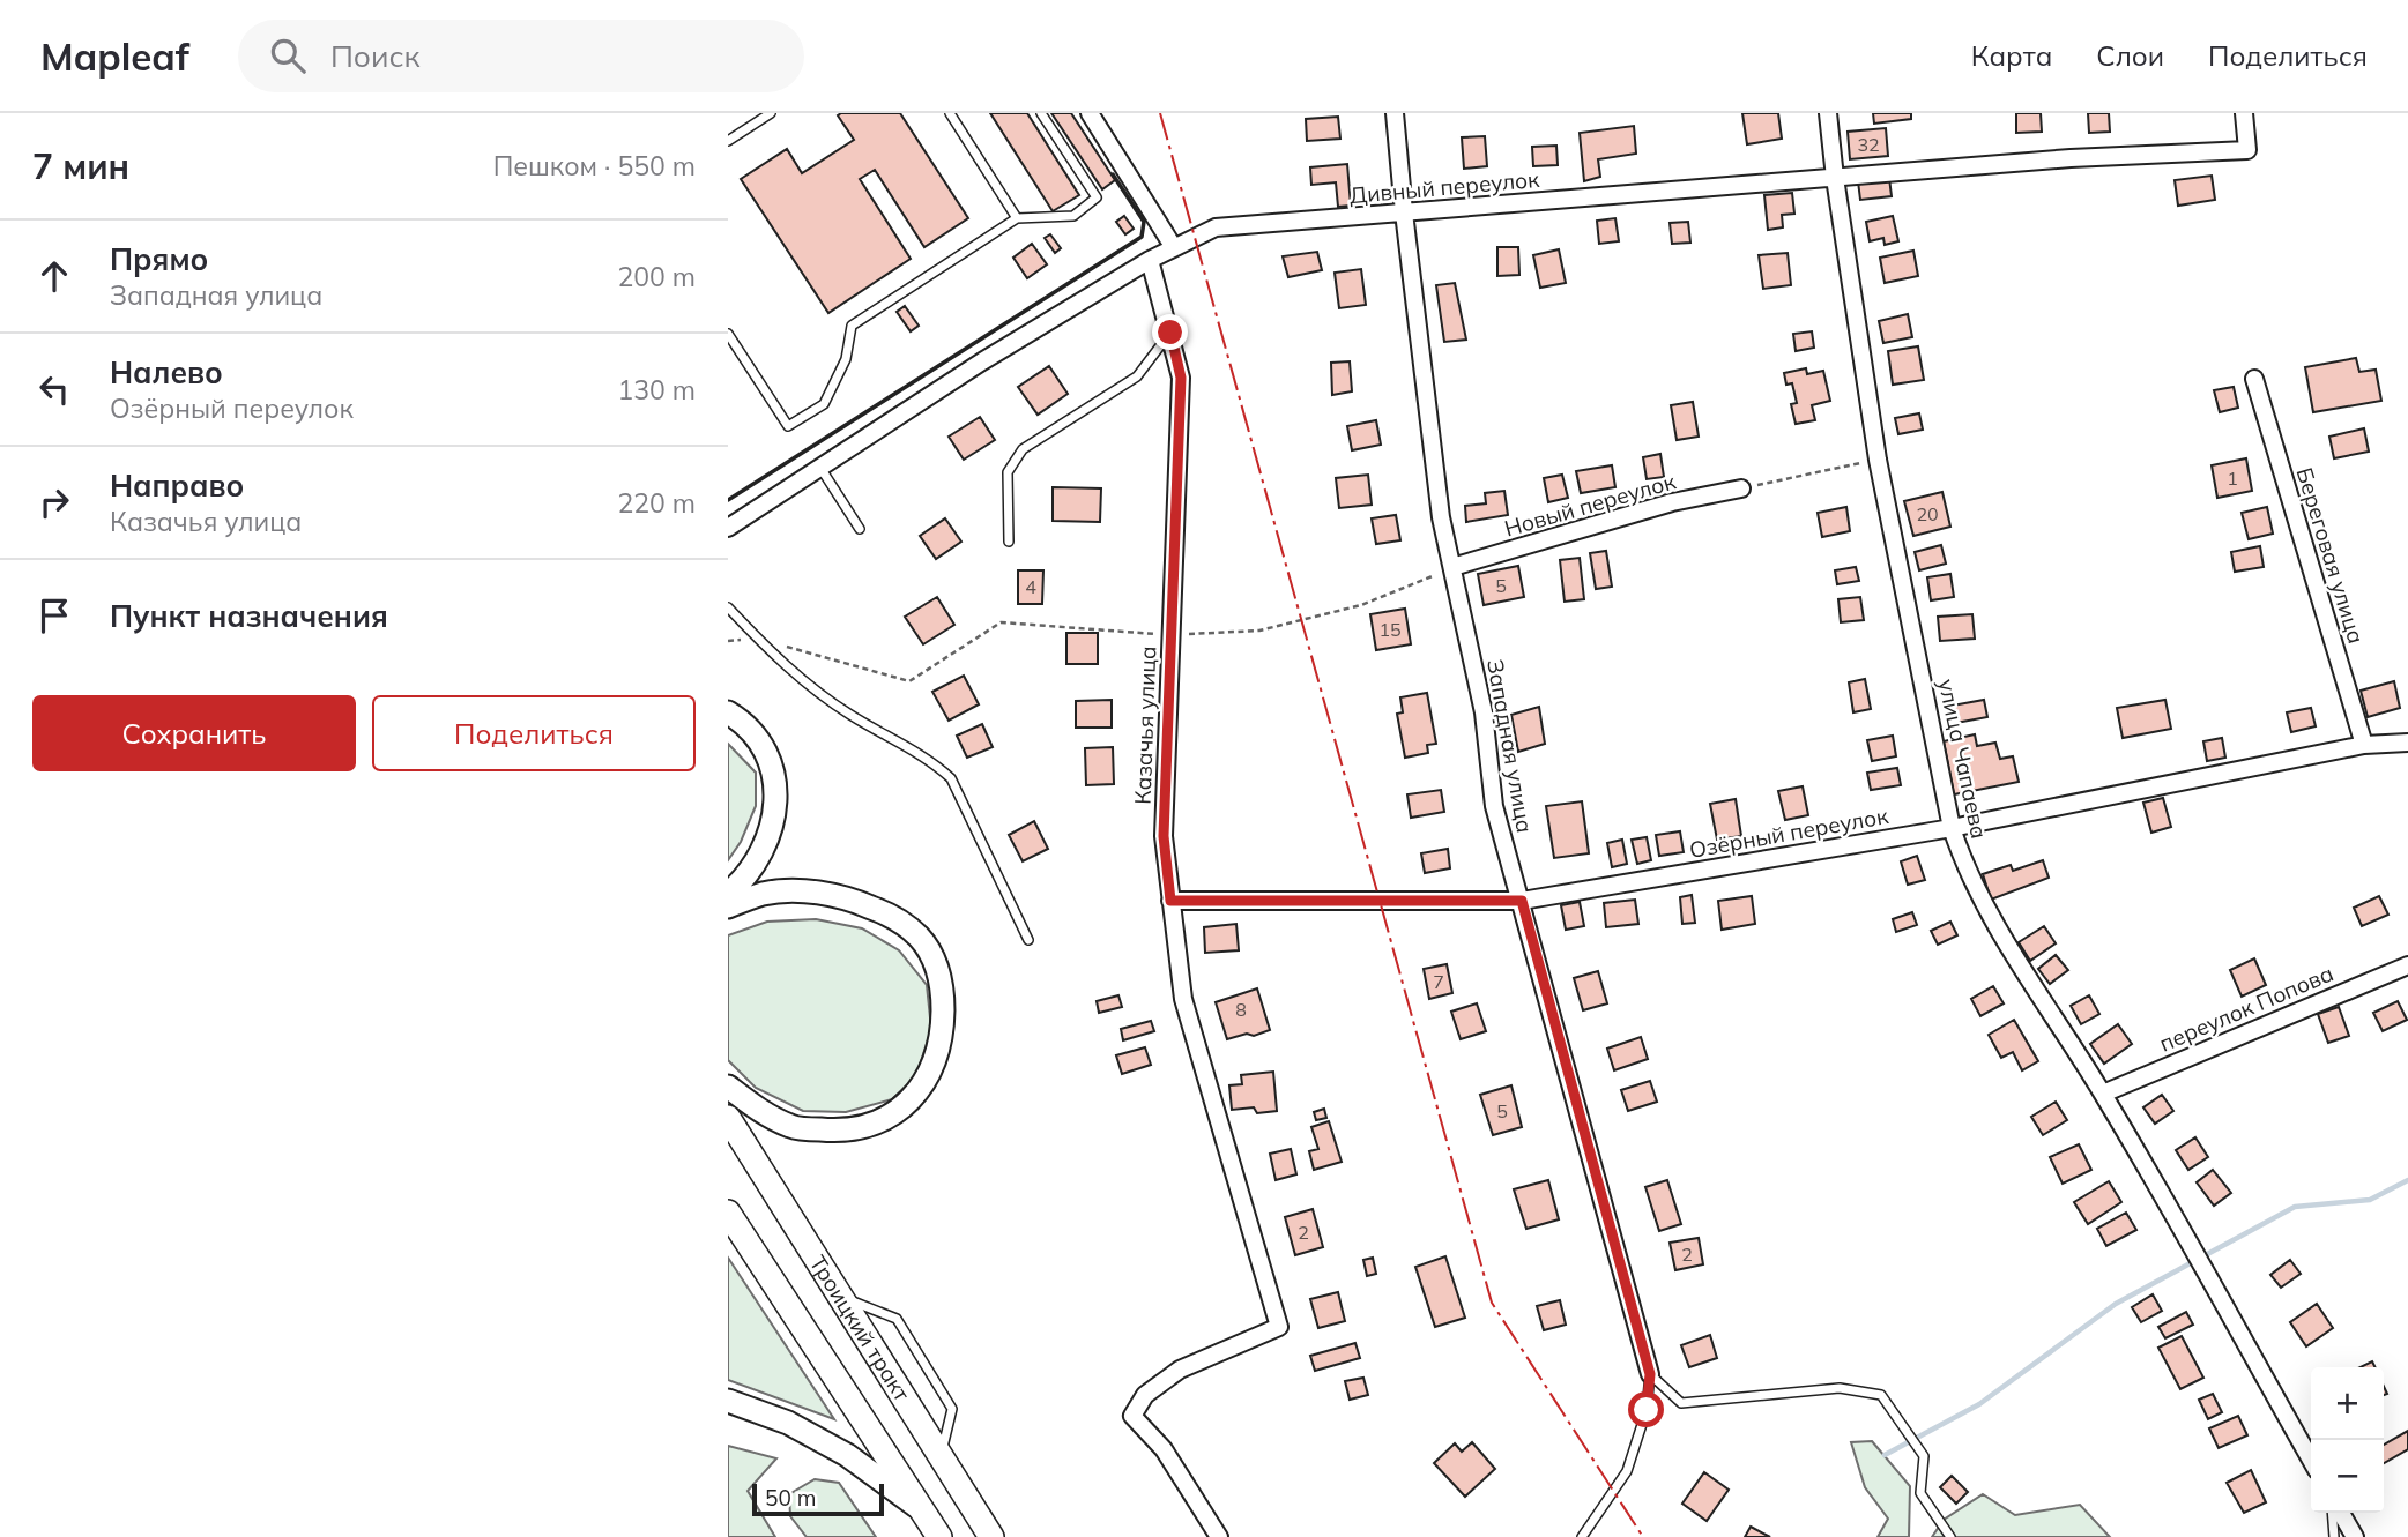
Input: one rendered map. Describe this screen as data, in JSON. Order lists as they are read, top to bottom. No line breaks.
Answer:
{"streets":{"main road":["Троицкий тракт"],"street":["Дивный переулок","Новый переулок","Береговая улица","Казачья улица","Западная улица","улица Чапаева","Озёрный переулок","переулок Попова"]},"crossings":[["Дивный переулок","Казачья улица"],["Дивный переулок","Западная улица"],["Дивный переулок","улица Чапаева"],["Новый переулок","Западная улица"],["Береговая улица","Озёрный переулок"],["Казачья улица","Озёрный переулок"],["Западная улица","Озёрный переулок"],["улица Чапаева","Озёрный переулок"],["улица Чапаева","переулок Попова"]],"house_numbers":["32","1","20","5","4","15","7","8","5","2","2"],"scale_bar":"50 m","page":{"header":"Mapleaf","search":"Поиск","nav":["Карта","Слои","Поделиться"],"heading":["7 мин","Пешком · 550 m"],"list":[["Прямо","Западная улица","200 m"],["Налево","Озёрный переулок","130 m"],["Направо","Казачья улица","220 m"],"Пункт назначения"],"buttons":["Сохранить","Поделиться"],"map_buttons":["+","−"],"scale":"50 m"}}
